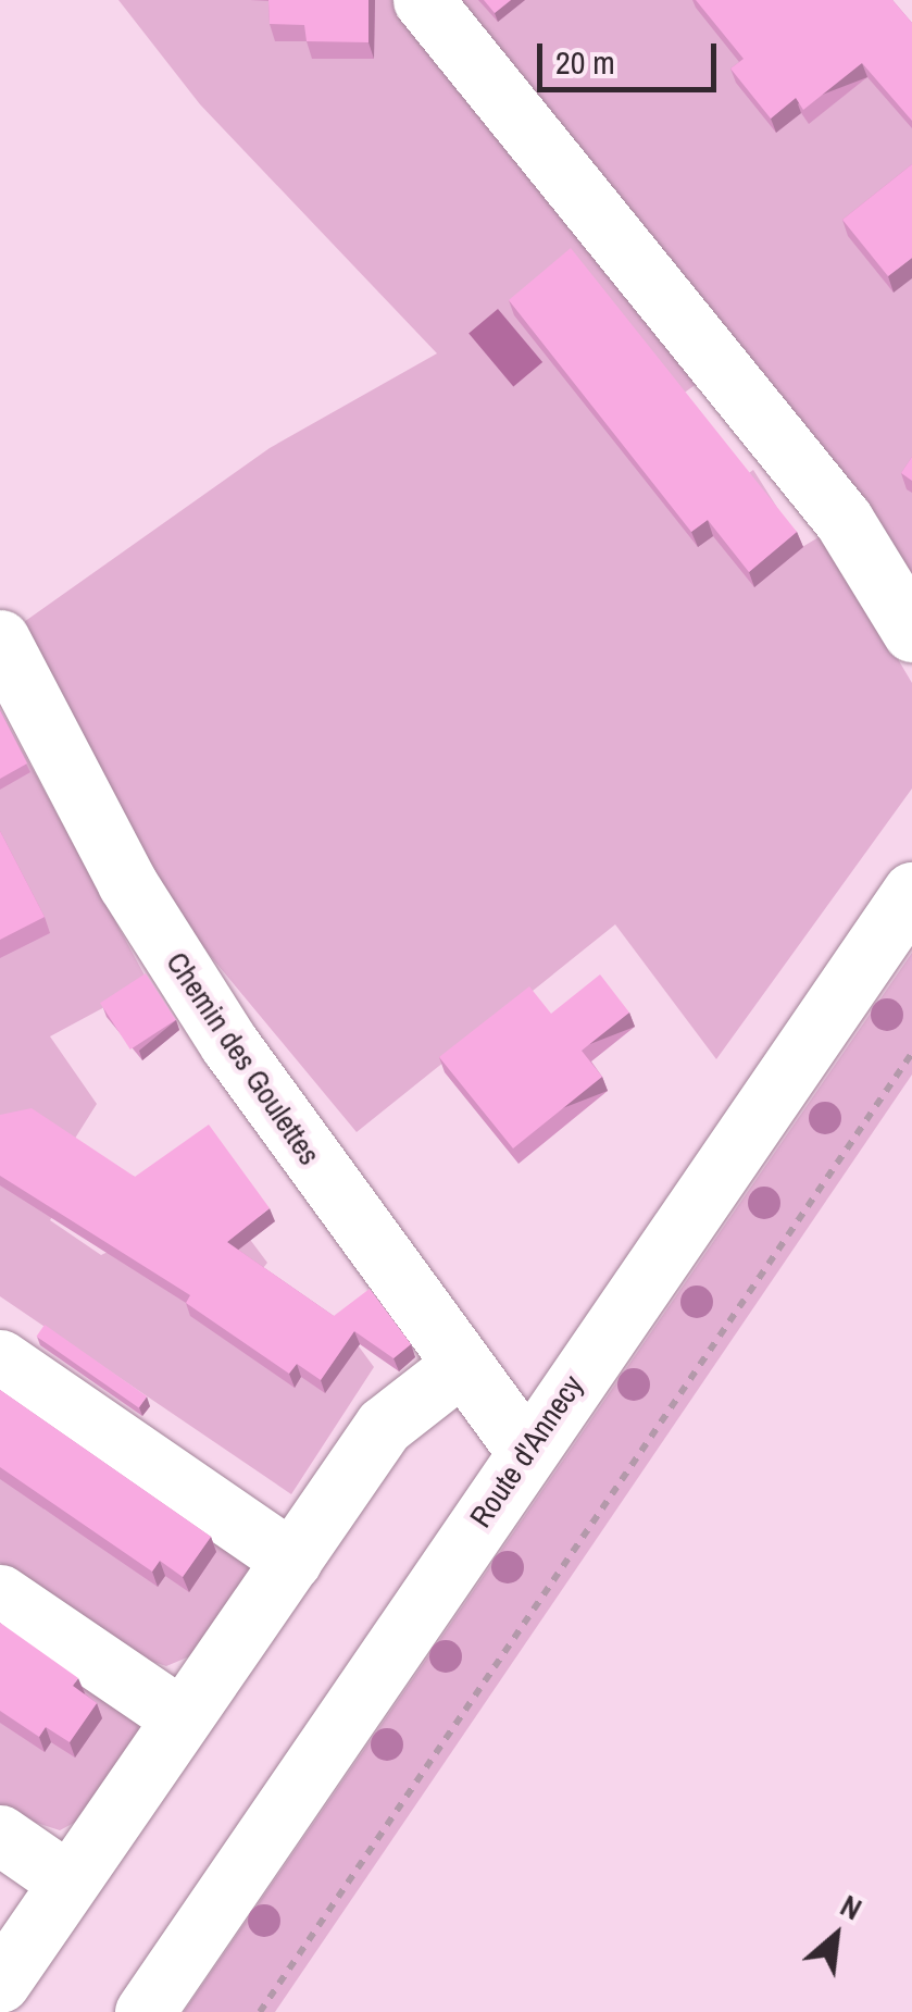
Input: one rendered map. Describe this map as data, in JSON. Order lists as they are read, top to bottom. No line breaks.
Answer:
{"streets":{"main road":["Chemin des Goulettes","Route d'Annecy"]},"crossings":[["Chemin des Goulettes","Route d'Annecy"]],"scale_bar":"20 m","north":"top right"}
